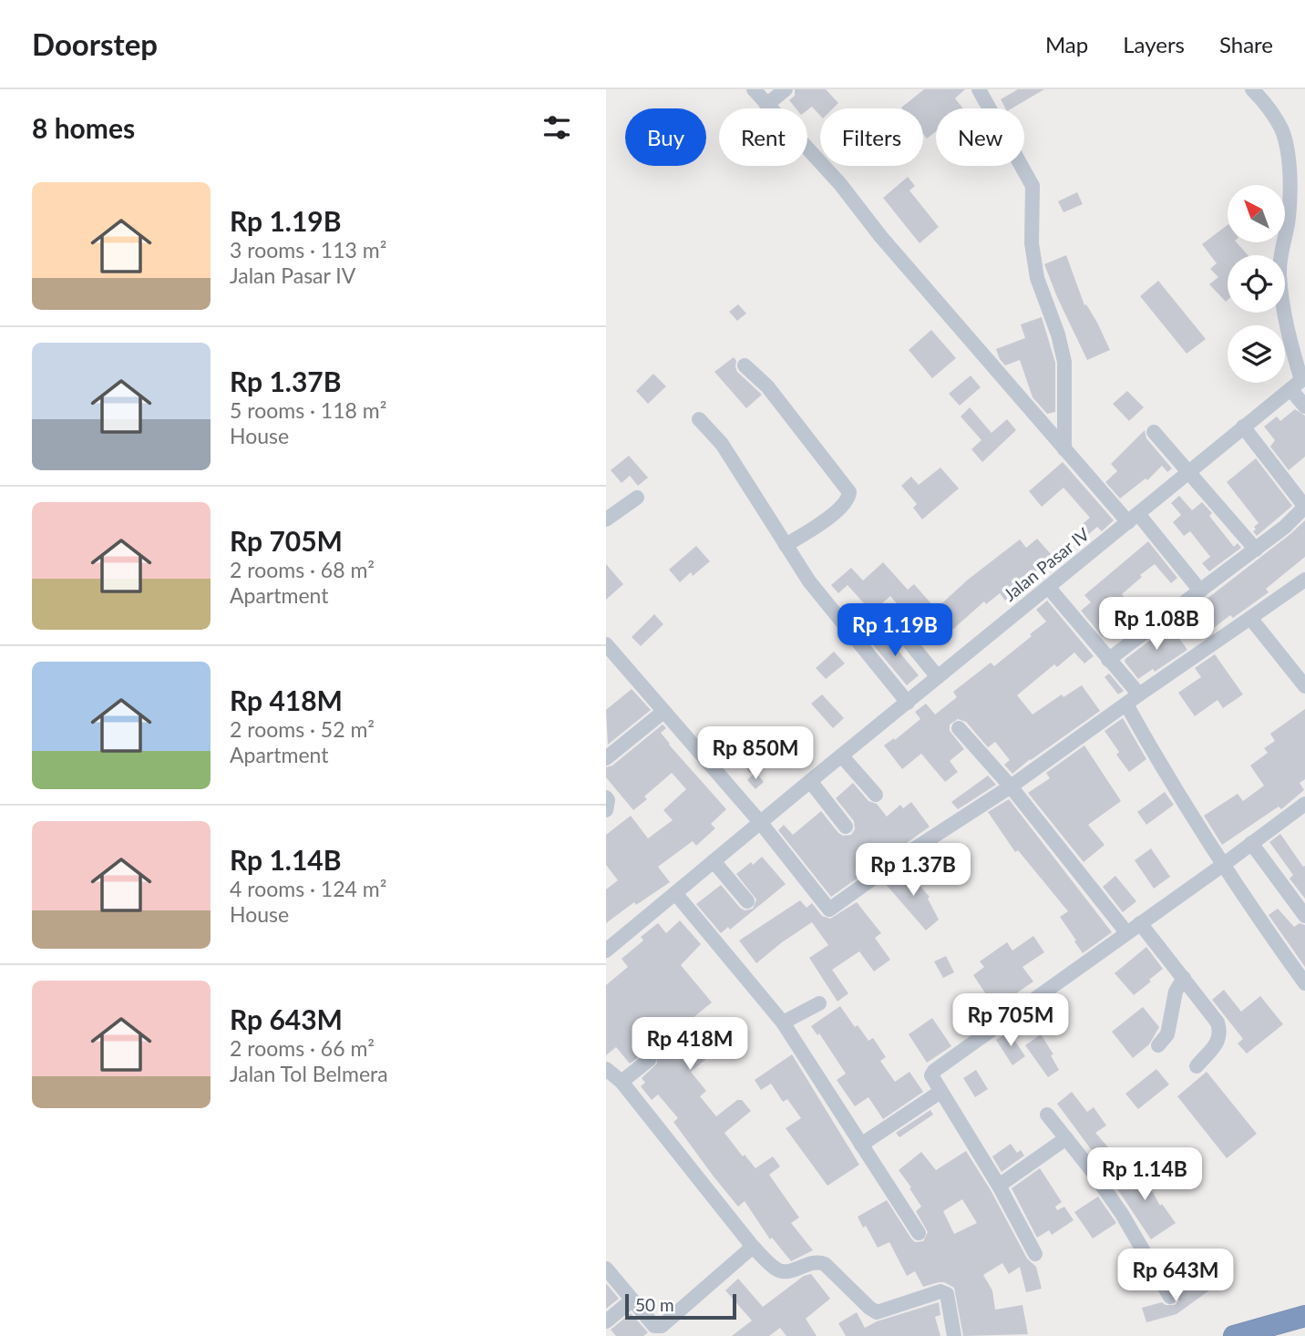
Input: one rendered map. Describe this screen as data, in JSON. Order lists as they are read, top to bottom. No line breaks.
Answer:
{"streets":{"street":["Jalan Pasar IV"]},"scale_bar":"50 m","north":"top left","page":{"header":"Doorstep","nav":["Map","Layers","Share"],"heading":"8 homes","chip":["Buy","Rent","Filters","New"],"list":[{"name":"Rp 1.19B","note":"3 rooms · 113 m² · Jalan Pasar IV"},{"name":"Rp 1.37B","note":"5 rooms · 118 m² · House"},{"name":"Rp 705M","note":"2 rooms · 68 m² · Apartment"},{"name":"Rp 418M","note":"2 rooms · 52 m² · Apartment"},{"name":"Rp 1.14B","note":"4 rooms · 124 m² · House"},{"name":"Rp 643M","note":"2 rooms · 66 m² · Jalan Tol Belmera"}],"price":["Rp 1.08B","Rp 1.19B","Rp 850M","Rp 1.37B","Rp 705M","Rp 418M","Rp 1.14B","Rp 643M"],"scale":"50 m"}}
